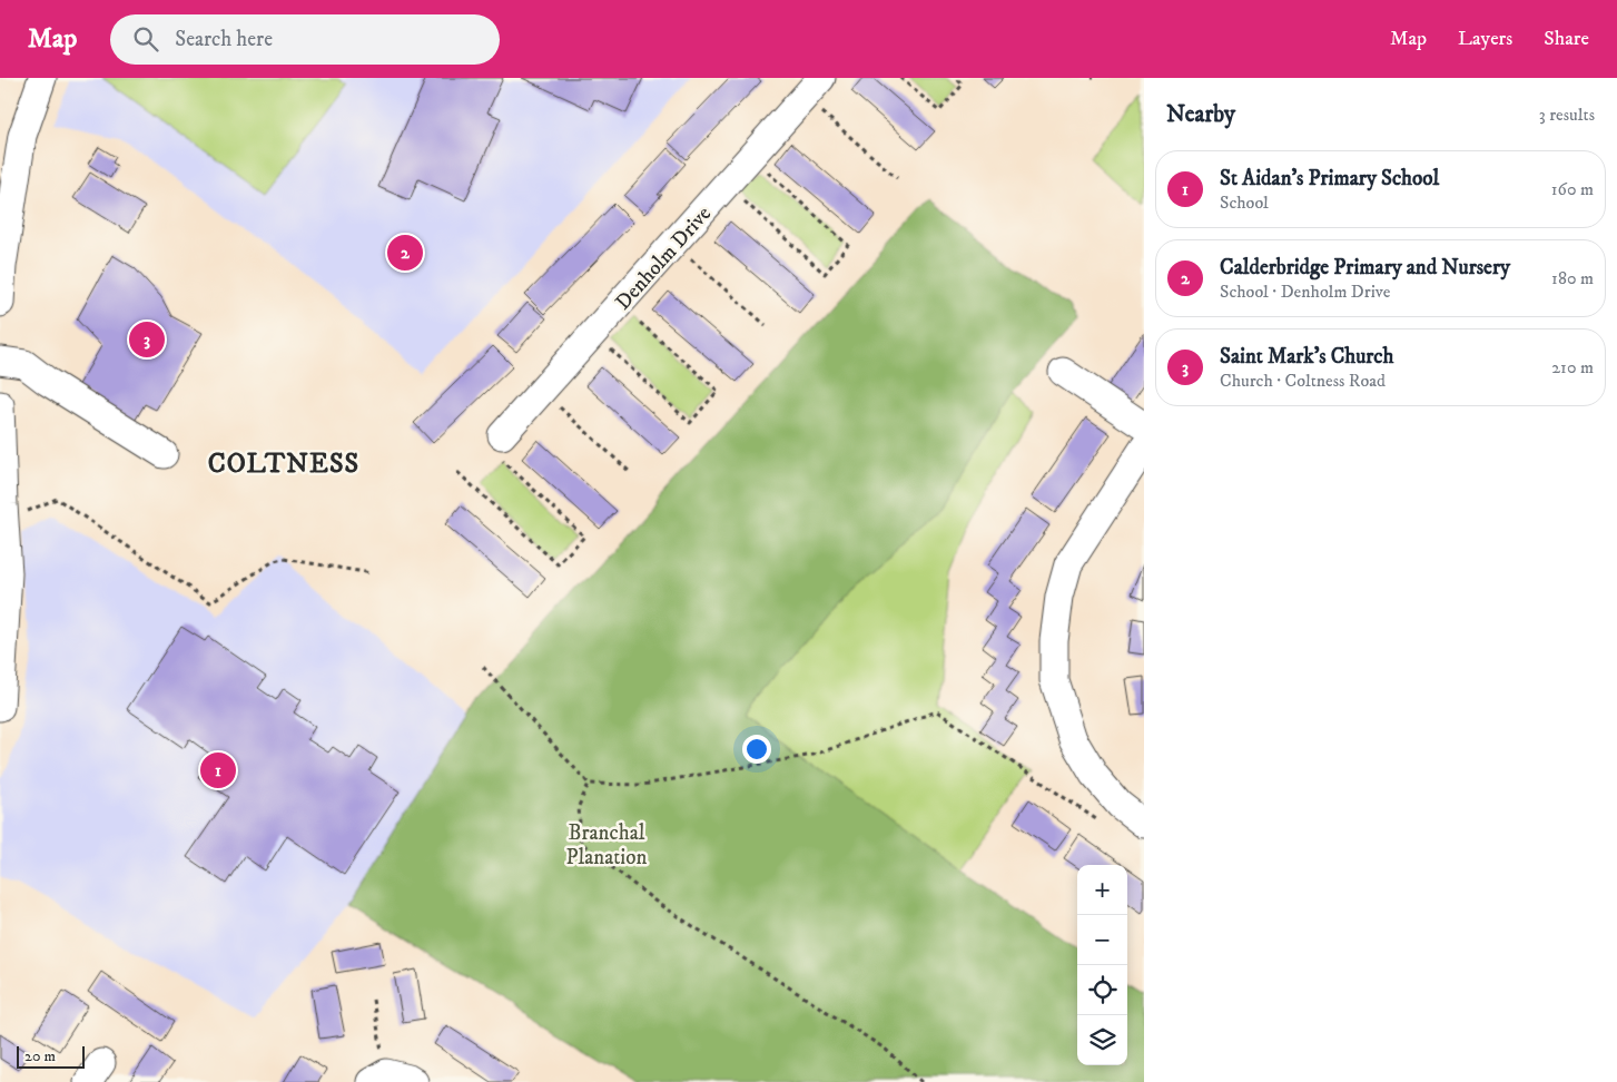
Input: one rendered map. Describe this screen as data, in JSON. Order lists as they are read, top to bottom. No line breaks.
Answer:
{"streets":{"street":["Denholm Drive"]},"districts":["COLTNESS"],"parks":["Branchal Planation"],"scale_bar":"20 m","page":{"header":"Map","search":"Search here","nav":["Map","Layers","Share"],"heading":["Nearby","3 results"],"list":[{"mark":"1","name":"St Aidan's Primary School","note":"School","value":"160 m"},{"mark":"2","name":"Calderbridge Primary and Nursery","note":"School · Denholm Drive","value":"180 m"},{"mark":"3","name":"Saint Mark's Church","note":"Church · Coltness Road","value":"210 m"}],"pins":["2","3","1"],"map_buttons":["+","−"],"scale":"20 m"}}
